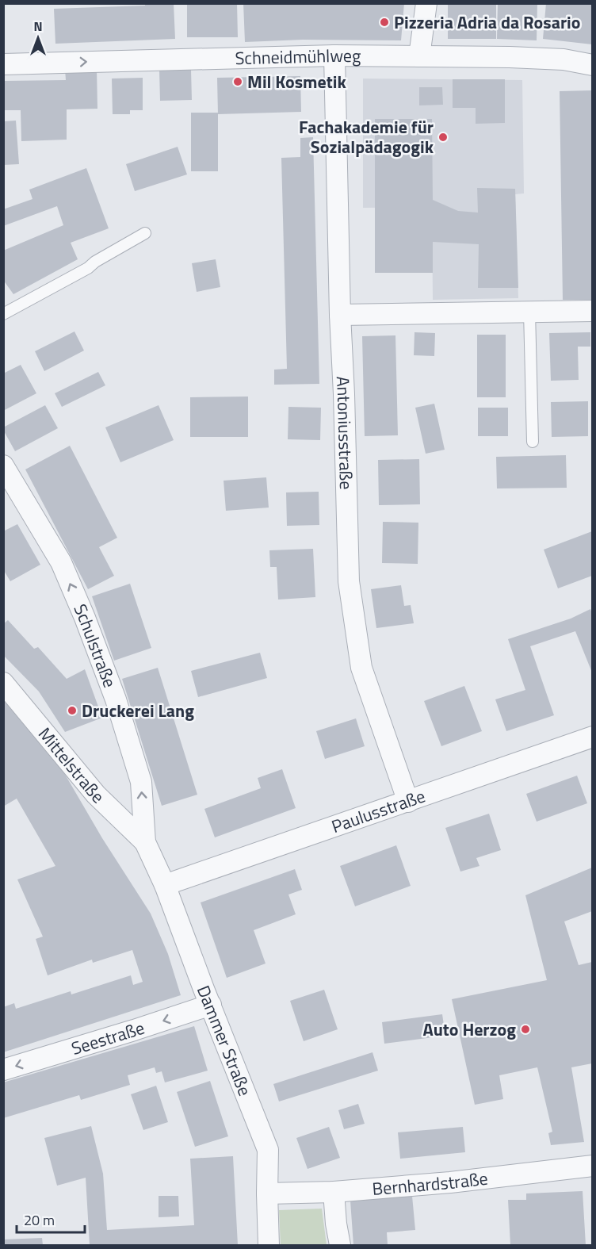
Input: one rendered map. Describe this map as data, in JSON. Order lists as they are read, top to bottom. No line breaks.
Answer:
{"streets":{"street":["Schneidmühlweg","Antoniusstraße","Schulstraße","Mittelstraße","Paulusstraße","Seestraße","Dammer Straße","Bernhardstraße"]},"crossings":[["Schneidmühlweg","Antoniusstraße"],["Antoniusstraße","Paulusstraße"],["Schulstraße","Mittelstraße"],["Schulstraße","Dammer Straße"],["Mittelstraße","Dammer Straße"],["Paulusstraße","Dammer Straße"],["Seestraße","Dammer Straße"],["Dammer Straße","Bernhardstraße"]],"one_way":["Schneidmühlweg","Schulstraße","Seestraße"],"places":["Pizzeria Adria da Rosario","Mil Kosmetik","Fachakademie für Sozialpädagogik","Druckerei Lang","Auto Herzog"],"scale_bar":"20 m","north":"top"}
